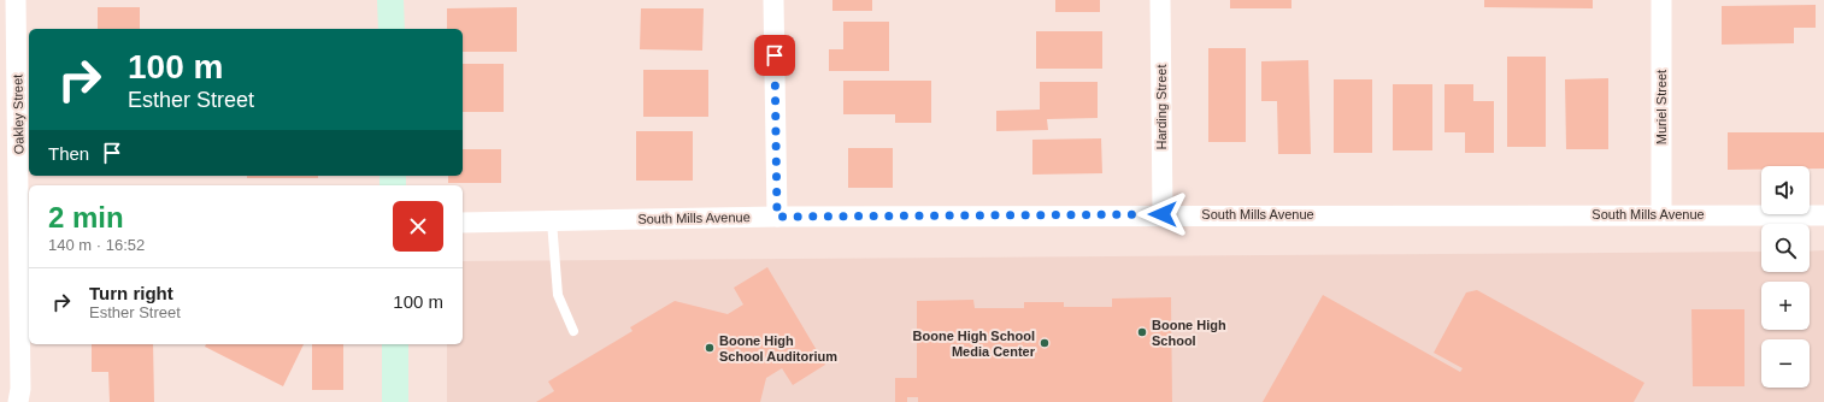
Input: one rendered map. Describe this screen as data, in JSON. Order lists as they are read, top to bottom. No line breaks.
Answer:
{"streets":{"street":["Harding Street","Muriel Street","Oakley Street","South Mills Avenue"]},"crossings":[["Harding Street","South Mills Avenue"],["Muriel Street","South Mills Avenue"]],"places":["Boone High School","Boone High School Media Center","Boone High School Auditorium"],"page":{"turn":["100 m","Esther Street"],"then":"Then","map_buttons":["+","−"],"heading":["2 min","140 m · 16:52"],"list":[{"name":"Turn right","note":"Esther Street","value":"100 m"}]}}
